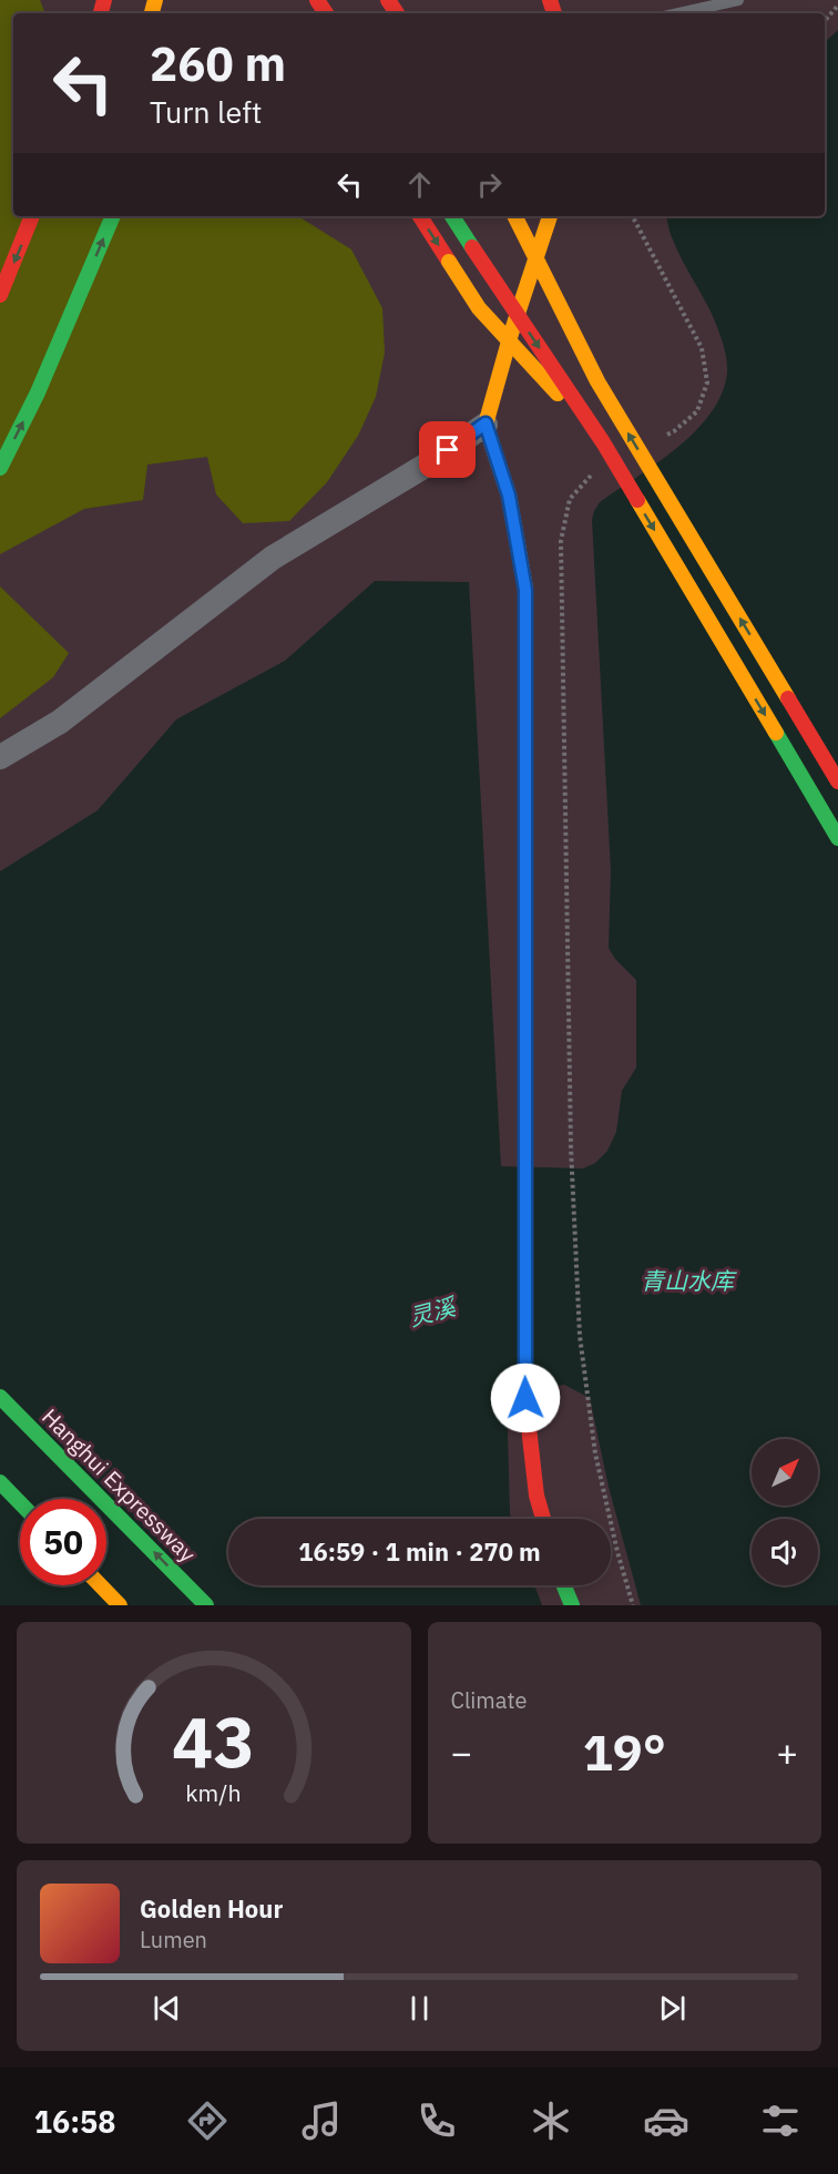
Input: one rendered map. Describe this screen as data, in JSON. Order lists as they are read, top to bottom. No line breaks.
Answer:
{"streets":{"main road":["Hanghui Expressway"]},"one_way":["Hanghui Expressway"],"water":["青山水库","灵溪"],"north":"top right","page":{"turn":["260 m","Turn left"],"limit":"50","trip":"16:59 · 1 min · 270 m","tile":"Climate","heat":["−","19°","+"],"song":["Golden Hour","Lumen"],"tabs":"16:58","gauge":["43","km/h"]}}
